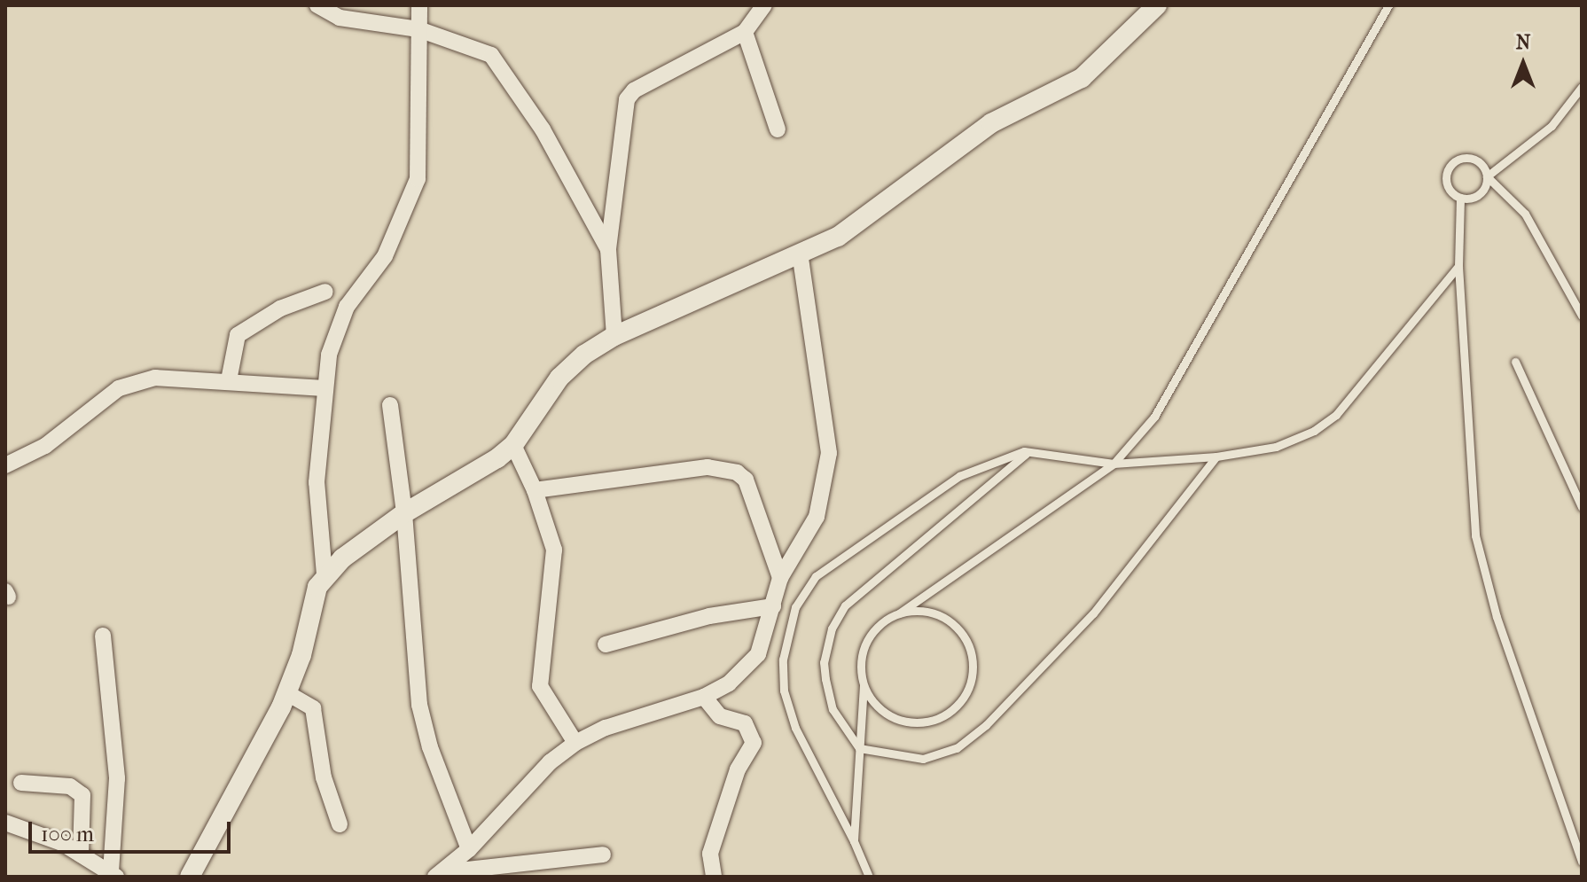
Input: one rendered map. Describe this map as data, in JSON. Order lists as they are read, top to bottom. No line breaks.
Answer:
{"scale_bar":"100 m","north":"top"}
